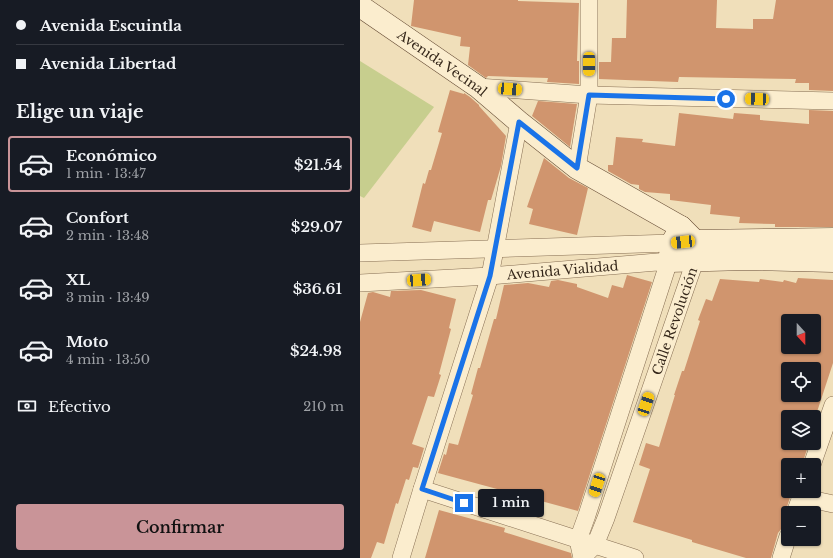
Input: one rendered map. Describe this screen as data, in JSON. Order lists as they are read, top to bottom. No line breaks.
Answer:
{"streets":{"street":["Avenida Vecinal","Avenida Vialidad","Calle Revolución"]},"crossings":[["Avenida Vecinal","Avenida Vialidad"],["Avenida Vecinal","Calle Revolución"],["Avenida Vialidad","Calle Revolución"]],"north":"bottom","page":{"banner":["Avenida Escuintla","Avenida Libertad"],"heading":"Elige un viaje","list":[{"name":"Económico","note":"1 min · 13:47","value":"$21.54"},{"name":"Confort","note":"2 min · 13:48","value":"$29.07"},{"name":"XL","note":"3 min · 13:49","value":"$36.61"},{"name":"Moto","note":"4 min · 13:50","value":"$24.98"}],"map_buttons":["+","−"],"pay":["Efectivo","210 m"],"bubble":"1 min","buttons":"Confirmar"}}
